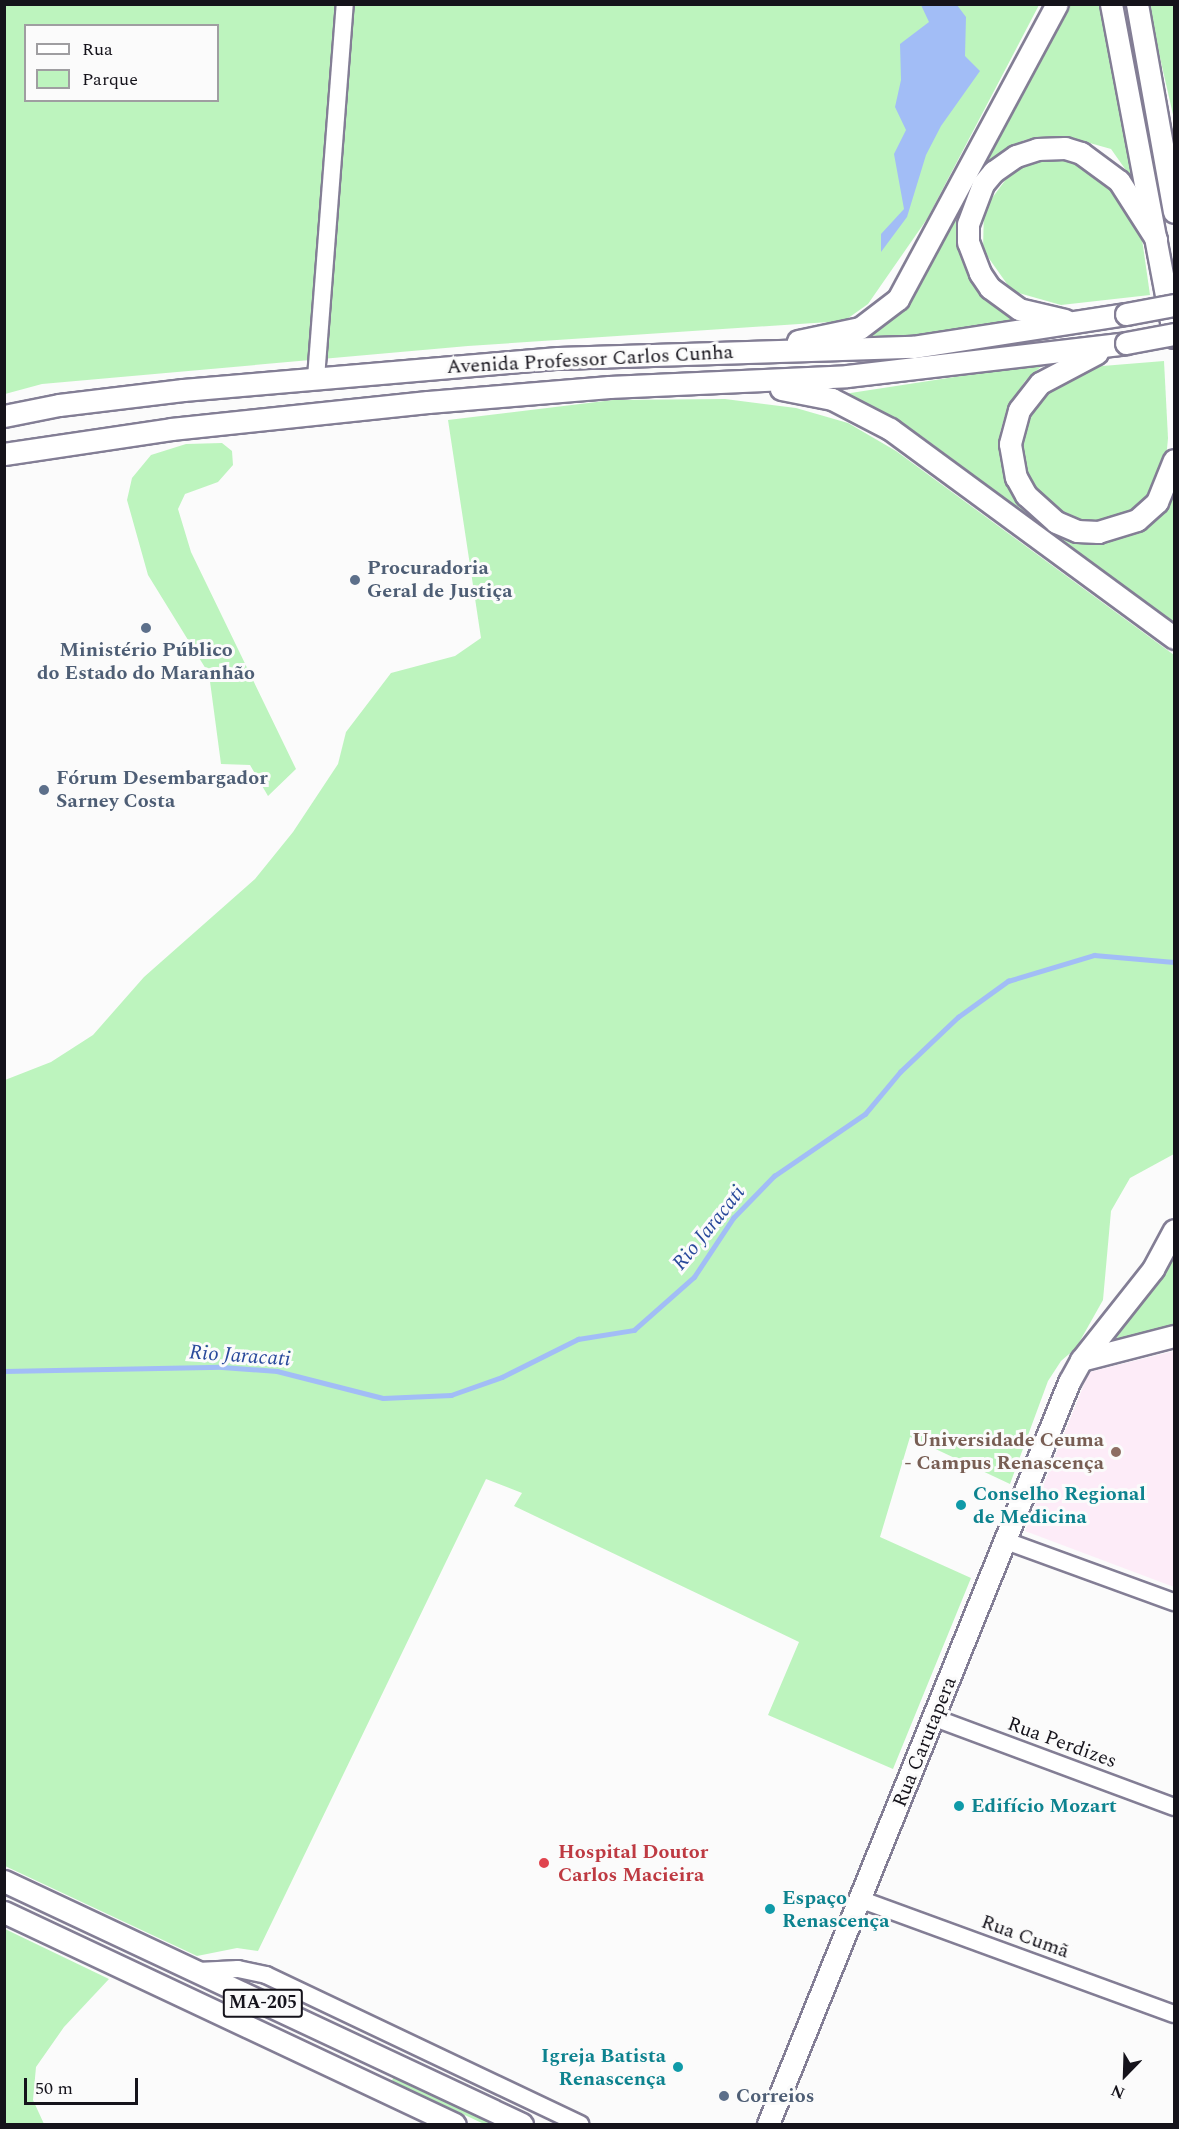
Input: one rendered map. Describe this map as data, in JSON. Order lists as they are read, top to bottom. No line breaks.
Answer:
{"streets":{"main road":["Avenida Professor Carlos Cunha","Rua Carutapera","MA-205"],"street":["Rua Perdizes","Rua Cumã"]},"crossings":[["Rua Carutapera","Rua Perdizes"],["Rua Carutapera","Rua Cumã"]],"water":["Rio Jaracati"],"places":["Procuradoria Geral de Justiça","Ministério Público do Estado do Maranhão","Fórum Desembargador Sarney Costa","Universidade Ceuma - Campus Renascença","Conselho Regional de Medicina","Edifício Mozart","Hospital Doutor Carlos Macieira","Espaço Renascença","Igreja Batista Renascença","Correios"],"legend":["Rua","Parque"],"scale_bar":"50 m","north":"bottom left"}
